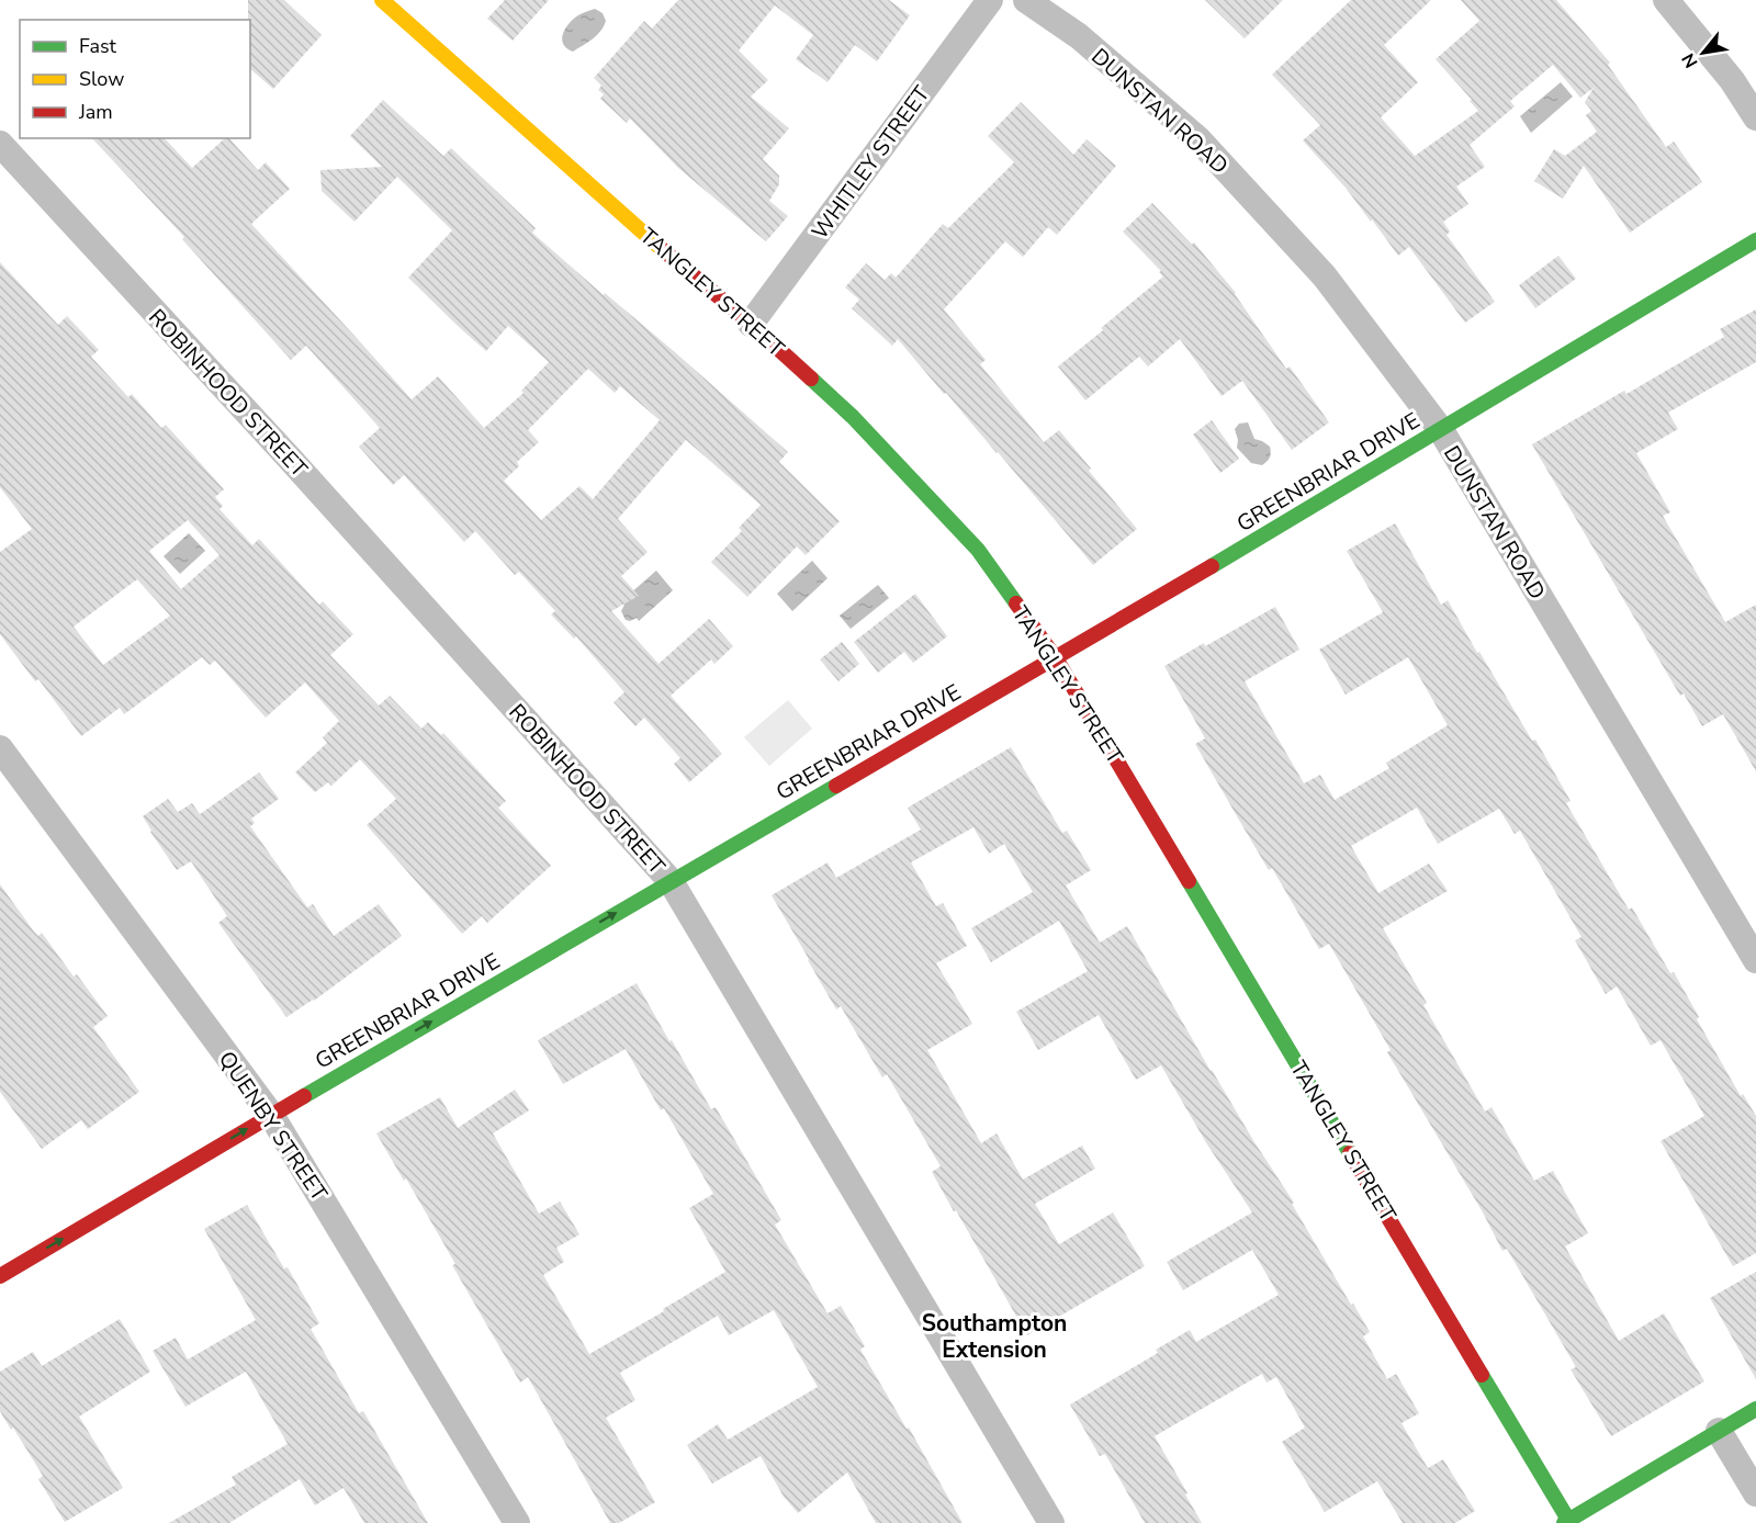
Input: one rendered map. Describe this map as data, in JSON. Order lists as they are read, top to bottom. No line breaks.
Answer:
{"streets":{"street":["DUNSTAN ROAD","WHITLEY STREET","TANGLEY STREET","ROBINHOOD STREET","GREENBRIAR DRIVE","QUENBY STREET"]},"crossings":[["DUNSTAN ROAD","GREENBRIAR DRIVE"],["WHITLEY STREET","TANGLEY STREET"],["TANGLEY STREET","GREENBRIAR DRIVE"],["ROBINHOOD STREET","GREENBRIAR DRIVE"],["GREENBRIAR DRIVE","QUENBY STREET"]],"one_way":["GREENBRIAR DRIVE"],"districts":["Southampton Extension"],"legend":["Fast","Slow","Jam"],"north":"bottom left"}
